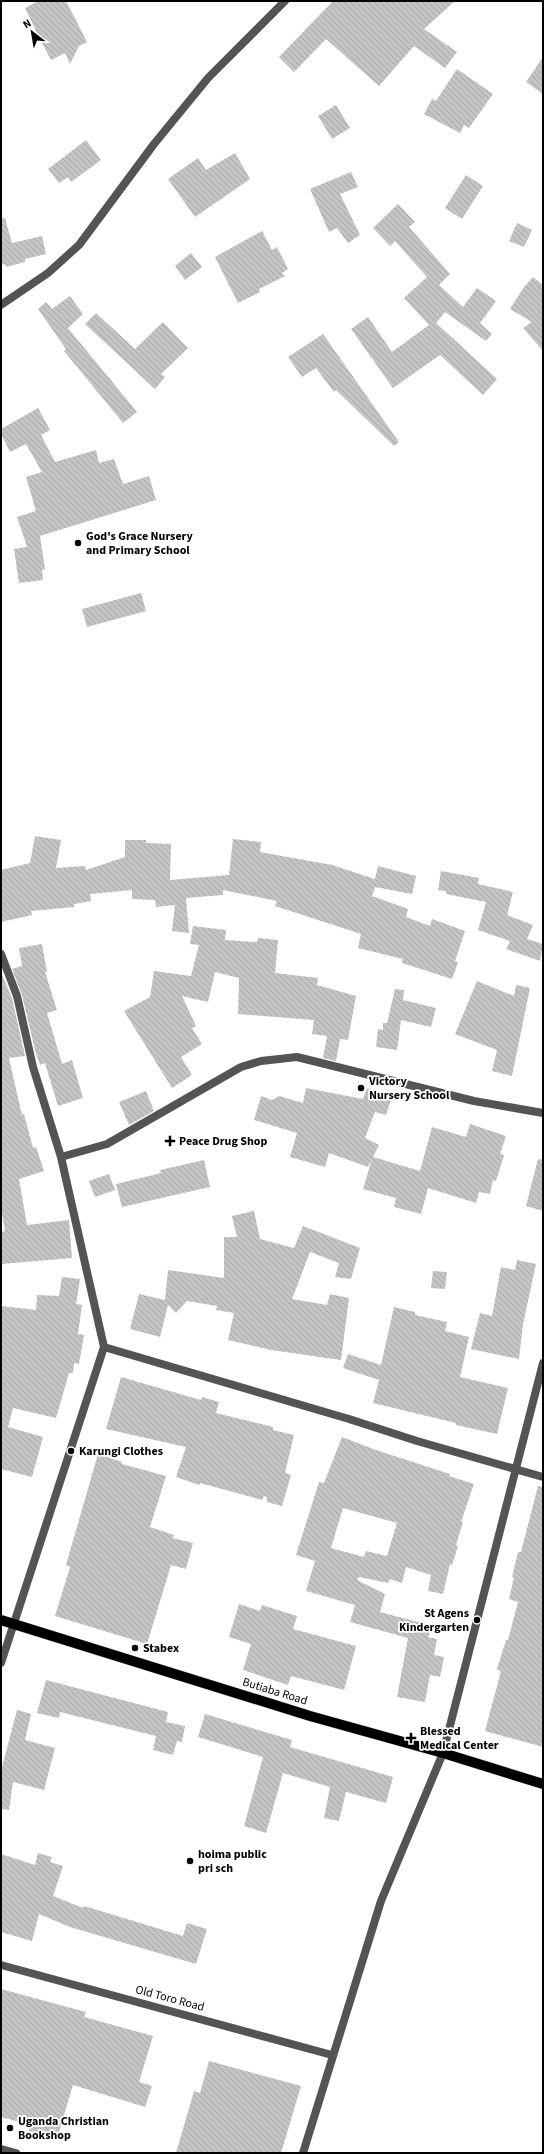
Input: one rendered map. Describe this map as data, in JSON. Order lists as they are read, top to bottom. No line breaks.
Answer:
{"streets":{"main road":["Butiaba Road"],"street":["Old Toro Road"]},"places":{"other":["God's Grace Nursery and Primary School","Victory Nursery School","Karungi Clothes","St Agens Kindergarten","Stabex","hoima public pri sch","Uganda Christian Bookshop"],"health":["Peace Drug Shop","Blessed Medical Center"]},"north":"top left"}
